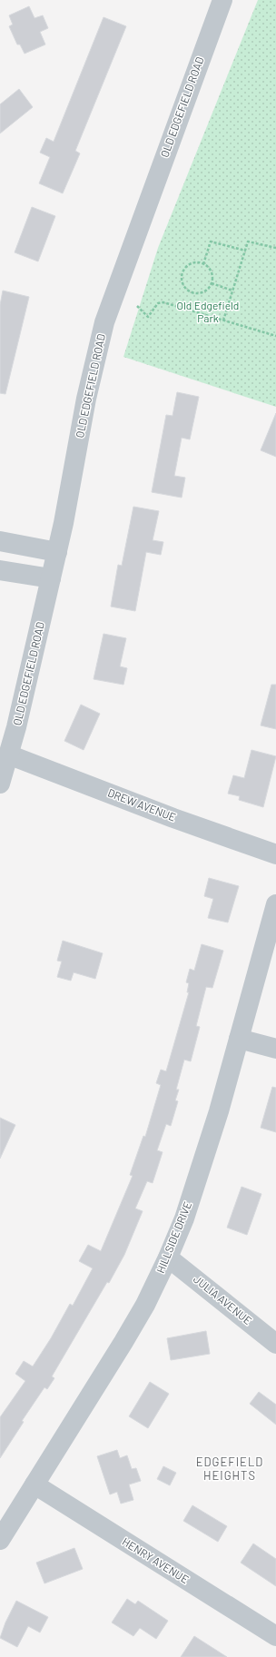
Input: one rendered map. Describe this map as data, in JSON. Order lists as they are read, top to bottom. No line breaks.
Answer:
{"streets":{"street":["OLD EDGEFIELD ROAD","DREW AVENUE","HILLSIDE DRIVE","JULIA AVENUE","HENRY AVENUE"]},"crossings":[["OLD EDGEFIELD ROAD","DREW AVENUE"],["HILLSIDE DRIVE","JULIA AVENUE"],["HILLSIDE DRIVE","HENRY AVENUE"]],"districts":["EDGEFIELD HEIGHTS"],"parks":["Old Edgefield Park"]}
